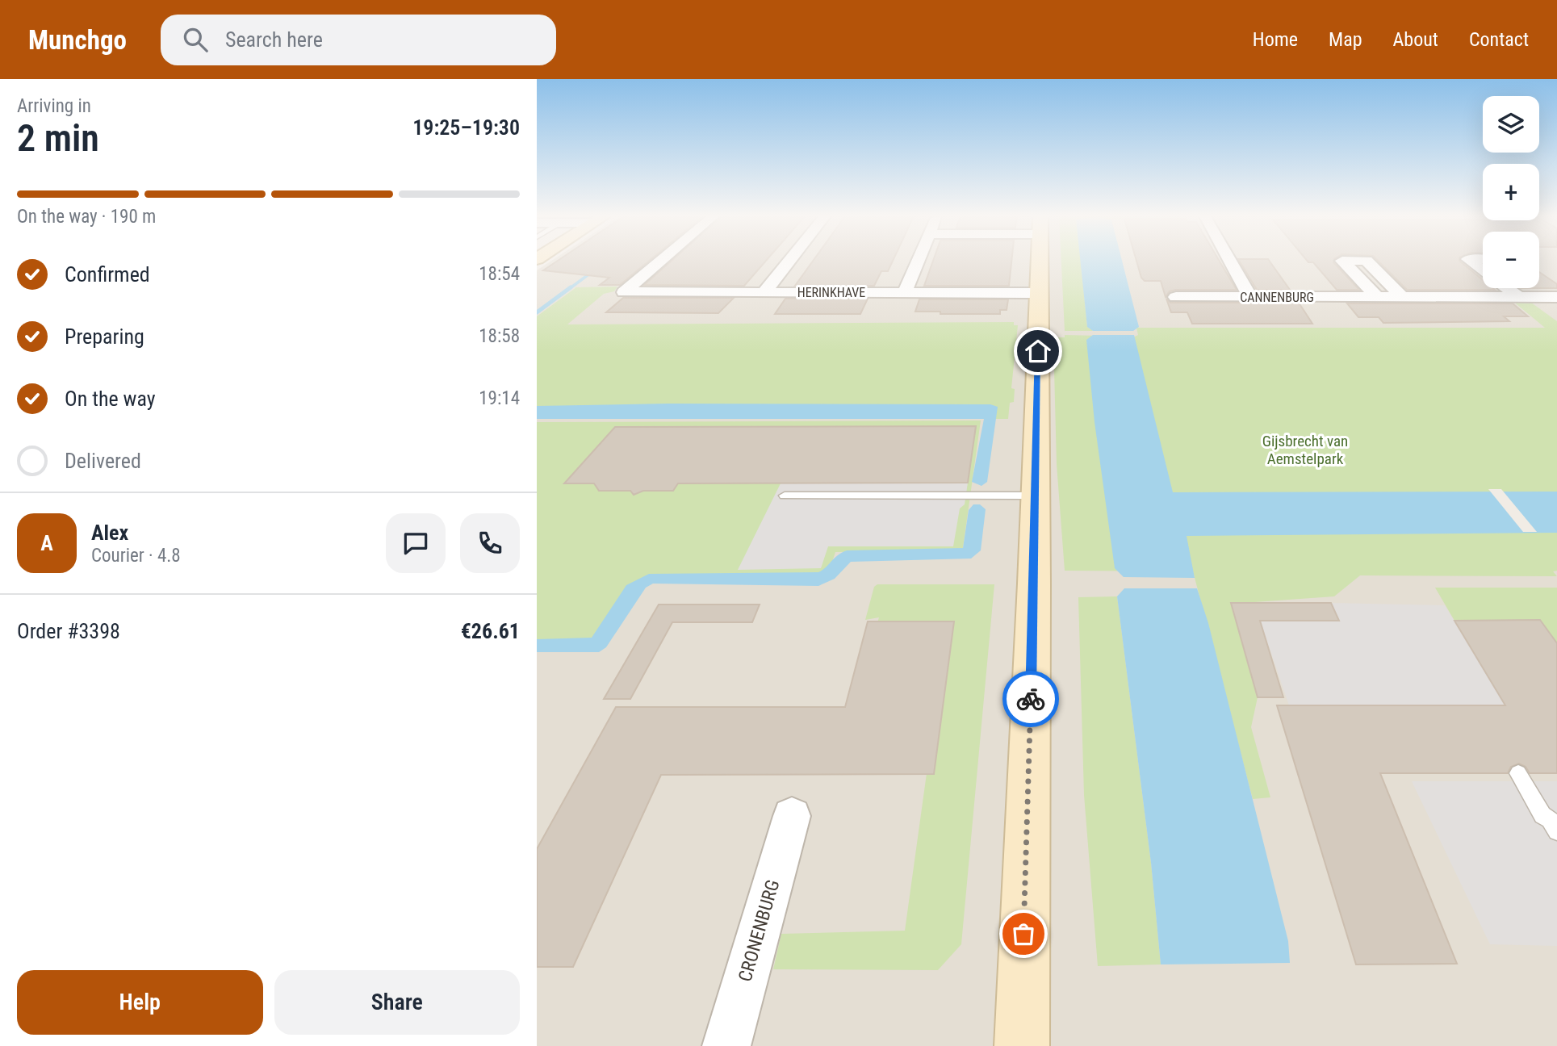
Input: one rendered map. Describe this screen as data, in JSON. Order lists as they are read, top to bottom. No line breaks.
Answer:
{"streets":{"street":["HERINKHAVE","CANNENBURG","CRONENBURG"]},"parks":["Gijsbrecht van Aemstelpark"],"page":{"header":"Munchgo","search":"Search here","nav":["Home","Map","About","Contact"],"heading":["2 min","Arriving in","19:25–19:30"],"panel":["Alex","Courier · 4.8","Order #3398","€26.61"],"map_buttons":["+","−"],"bar":"On the way · 190 m","list":[["Confirmed","18:54"],["Preparing","18:58"],["On the way","19:14"],"Delivered"],"round":"A","buttons":["Help","Share"]}}
